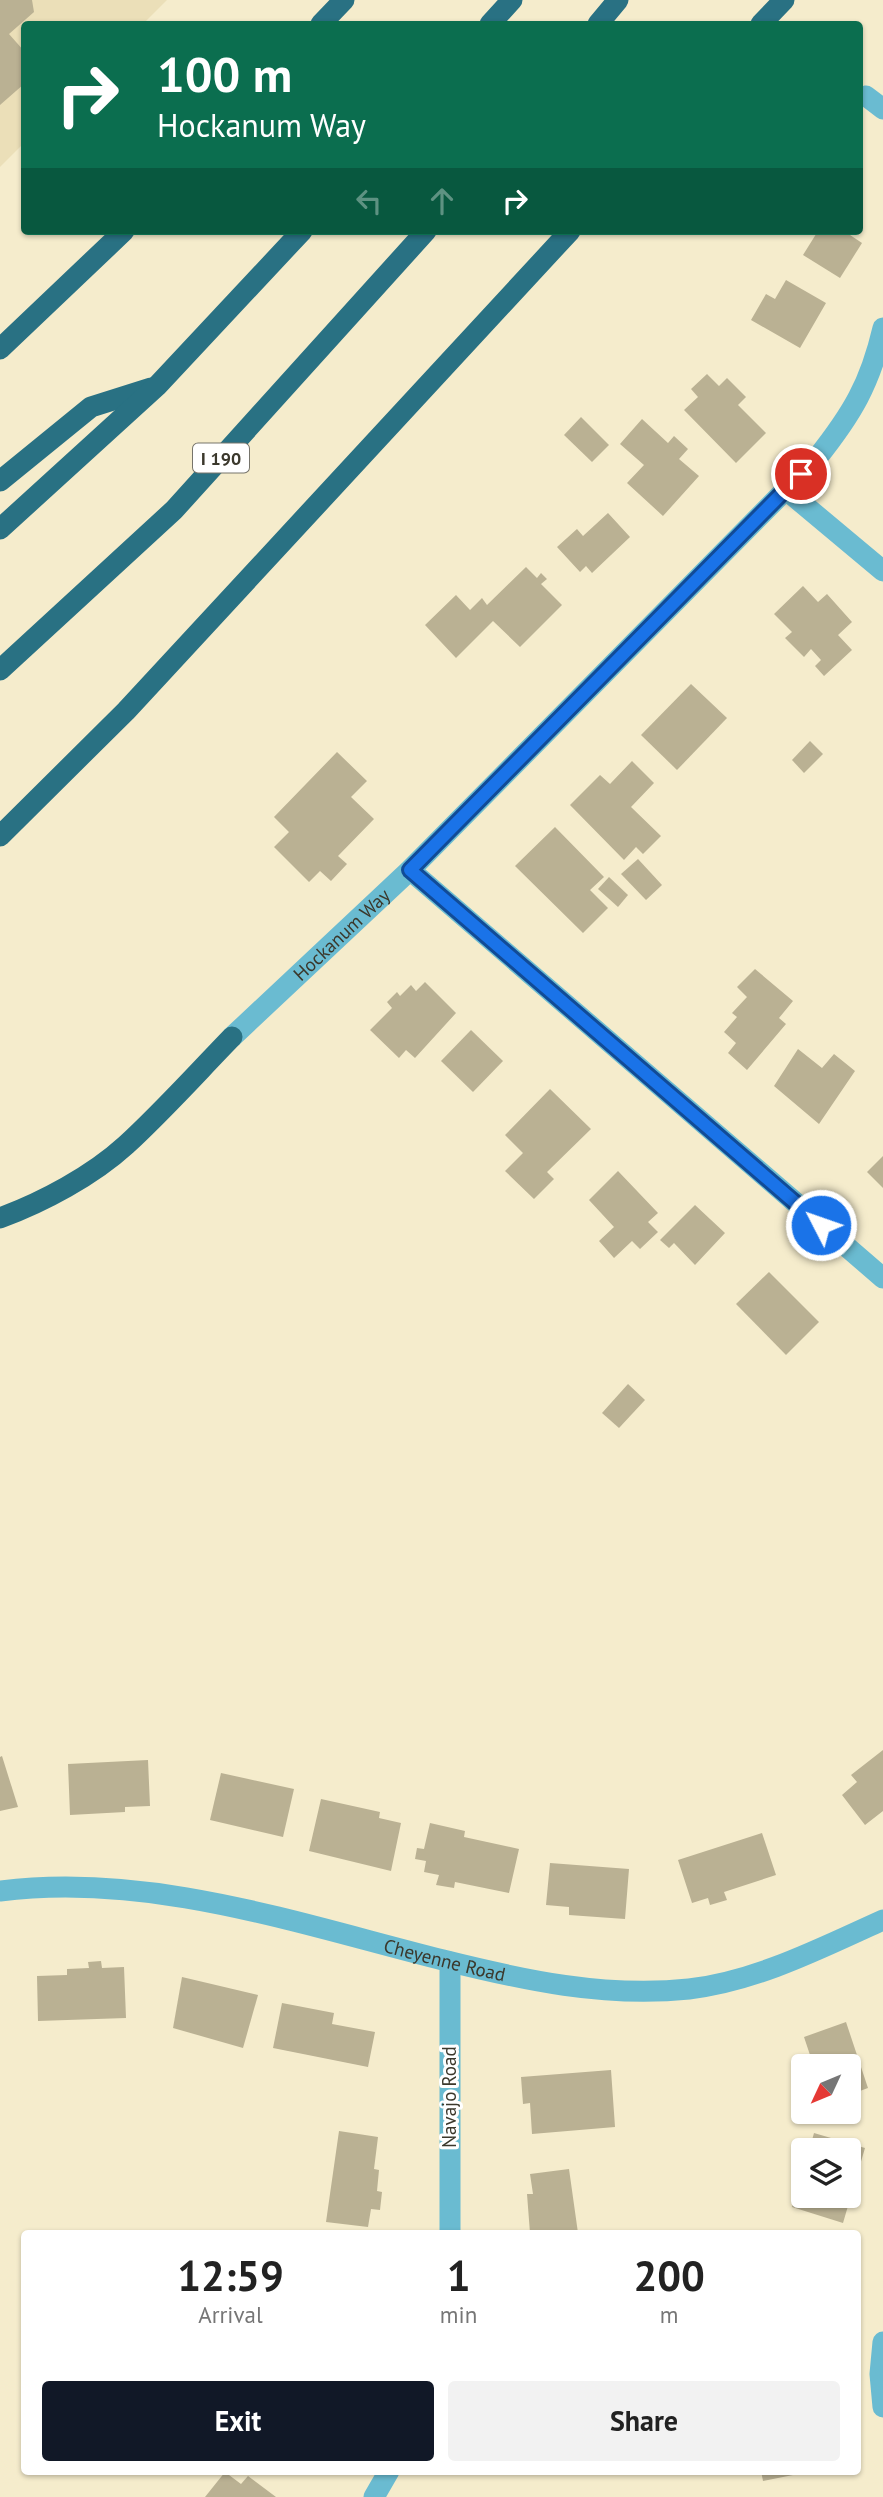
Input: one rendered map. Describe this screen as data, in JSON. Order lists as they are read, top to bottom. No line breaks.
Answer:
{"streets":{"highway":["I 190"],"street":["Hockanum Way","Cheyenne Road","Navajo Road"]},"crossings":[["Cheyenne Road","Navajo Road"]],"north":"bottom left","page":{"turn":["100 m","Hockanum Way"],"eta":["12:59","Arrival","1","min","200","m"],"buttons":["Exit","Share"]}}
